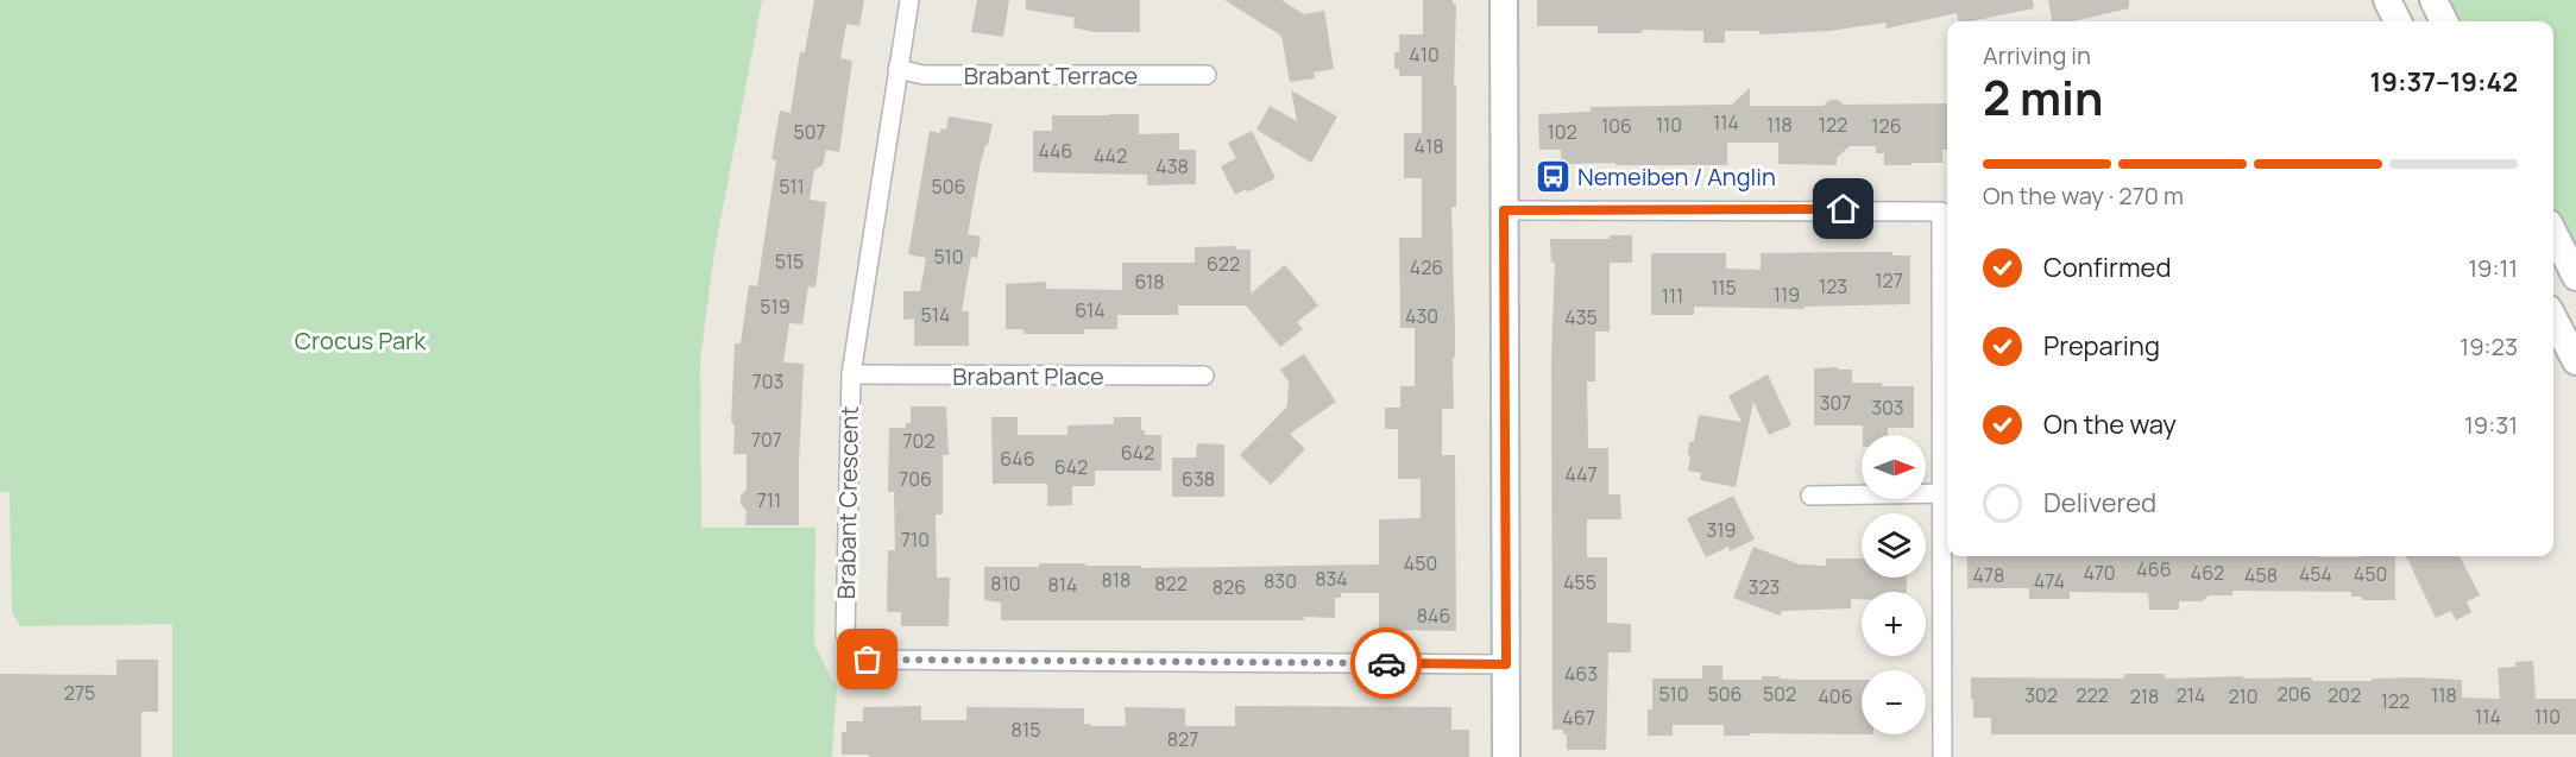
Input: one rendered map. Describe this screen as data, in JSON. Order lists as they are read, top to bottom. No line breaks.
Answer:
{"streets":{"street":["Brabant Terrace","Brabant Place","Brabant Crescent"]},"crossings":[["Brabant Terrace","Brabant Crescent"],["Brabant Place","Brabant Crescent"]],"parks":["Crocus Park"],"places":{"bus stop":["Nemeiben / Anglin"]},"house_numbers":["410","114","110","118","122","106","126","507","102","418","446","442","438","511","506","510","515","622","426","127","618","123","115","119","111","519","614","514","430","435","703","307","303","707","702","642","646","642","447","706","638","711","319","710","450","466","470","462","454","450","478","458","834","818","830","474","455","810","822","814","826","323","846","463","275","510","506","502","206","302","222","214","202","118","406","218","210","122","114","110","467","815","827"],"north":"right","page":{"heading":["2 min","Arriving in","19:37–19:42"],"bar":"On the way · 270 m","list":[["Confirmed","19:11"],["Preparing","19:23"],["On the way","19:31"],"Delivered"],"map_buttons":["+","−"]}}
